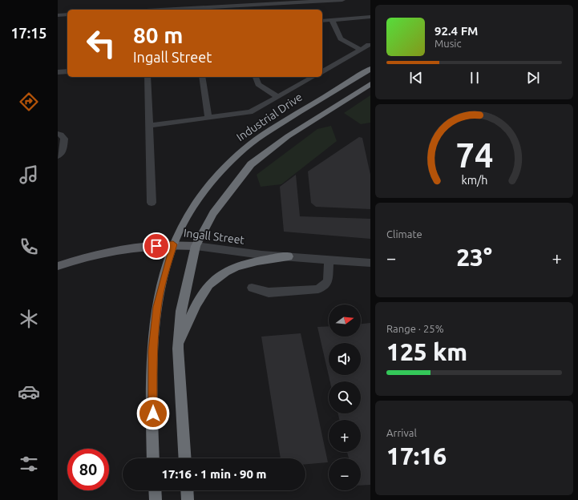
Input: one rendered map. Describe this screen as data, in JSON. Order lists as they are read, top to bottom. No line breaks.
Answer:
{"streets":{"highway":["Industrial Drive"],"main road":["Ingall Street"]},"crossings":[["Industrial Drive","Ingall Street"]],"north":"right","page":{"tabs":"17:15","turn":["80 m","Ingall Street"],"song":["92.4 FM","Music"],"tile":["Climate",["Range · 25%","125 km"],["Arrival","17:16"]],"heat":["−","23°","+"],"map_buttons":["+","−"],"limit":"80","trip":"17:16 · 1 min · 90 m","gauge":["74","km/h"]}}
